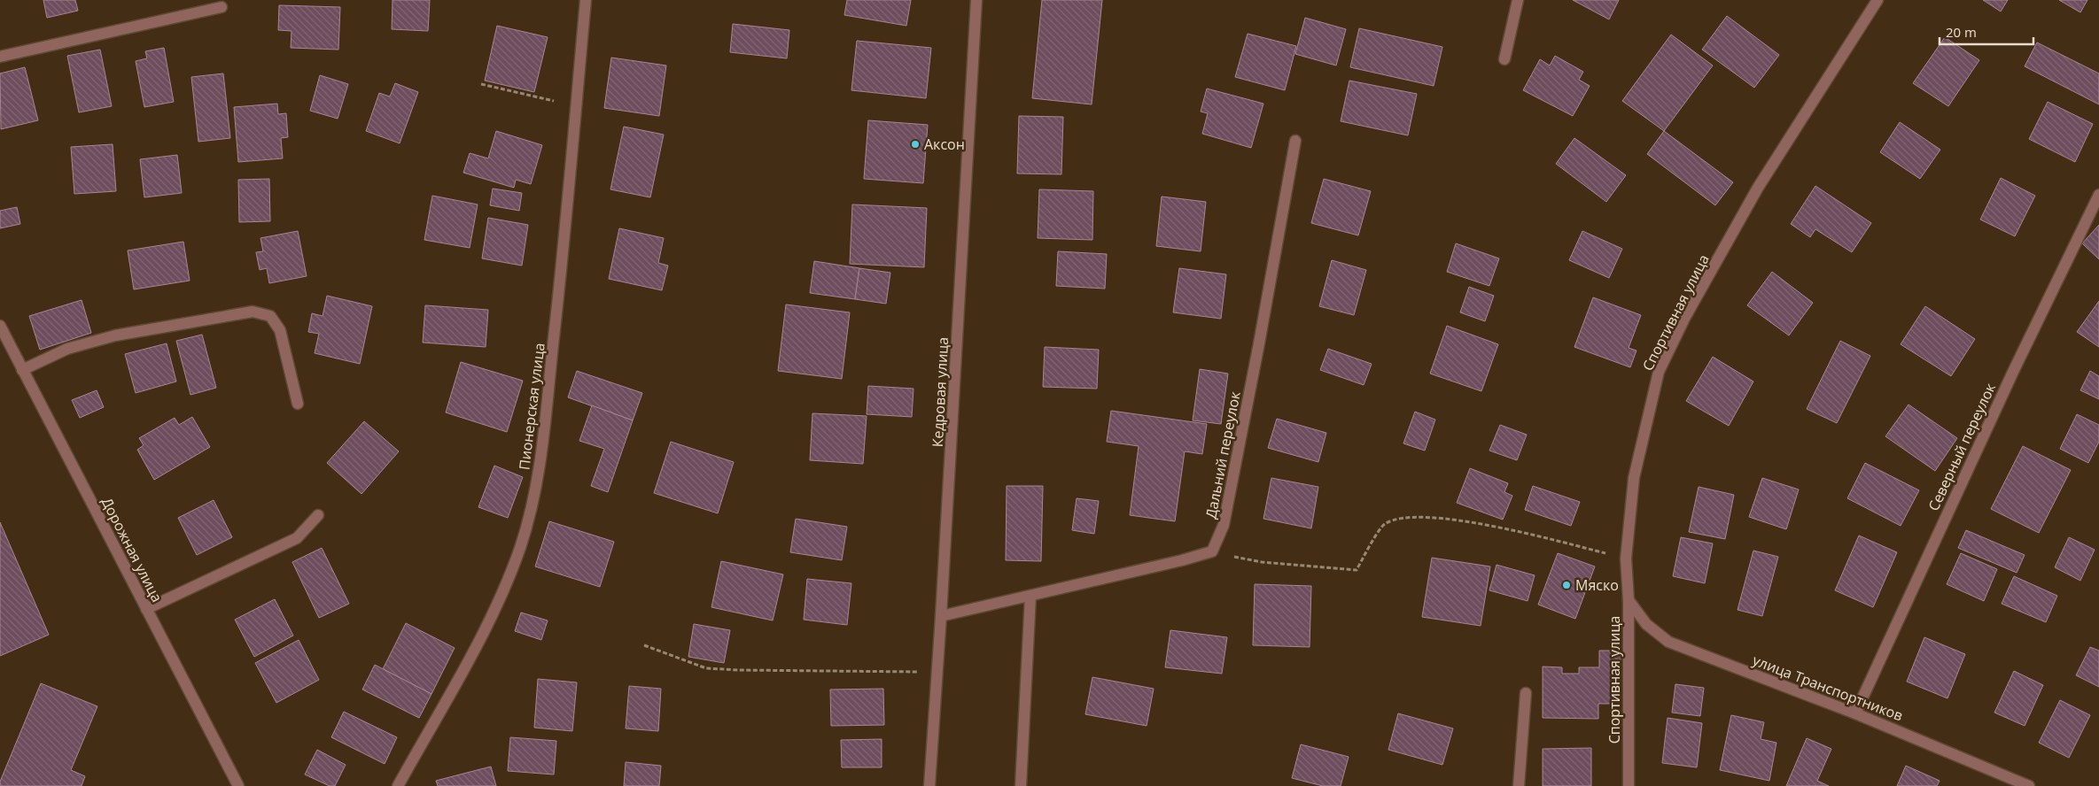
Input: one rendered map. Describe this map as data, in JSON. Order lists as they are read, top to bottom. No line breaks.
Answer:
{"streets":{"street":["Спортивная улица","Кедровая улица","Пионерская улица","Северный переулок","Дальний переулок","Дорожная улица","улица Транспортников"]},"crossings":[["Спортивная улица","улица Транспортников"],["Северный переулок","улица Транспортников"]],"places":["Аксон","Мяско"],"scale_bar":"20 m"}
